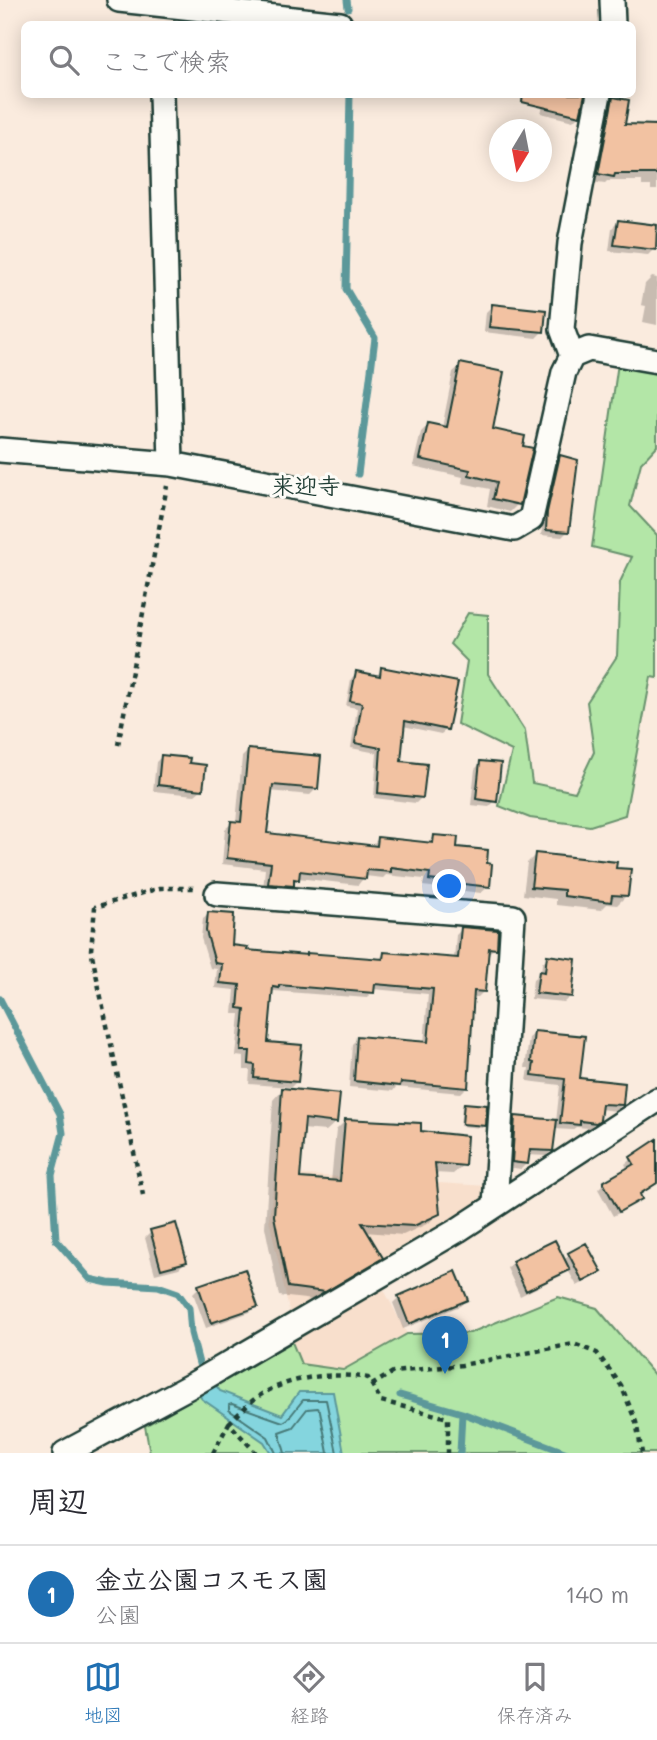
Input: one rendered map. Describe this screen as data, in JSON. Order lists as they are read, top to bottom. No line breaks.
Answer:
{"districts":["来迎寺"],"north":"bottom","page":{"search":"ここで検索","pins":"1","heading":"周辺","list":[{"mark":"1","name":"金立公園コスモス園","note":"公園","value":"140 m"}],"nav":["地図","経路","保存済み"]}}
